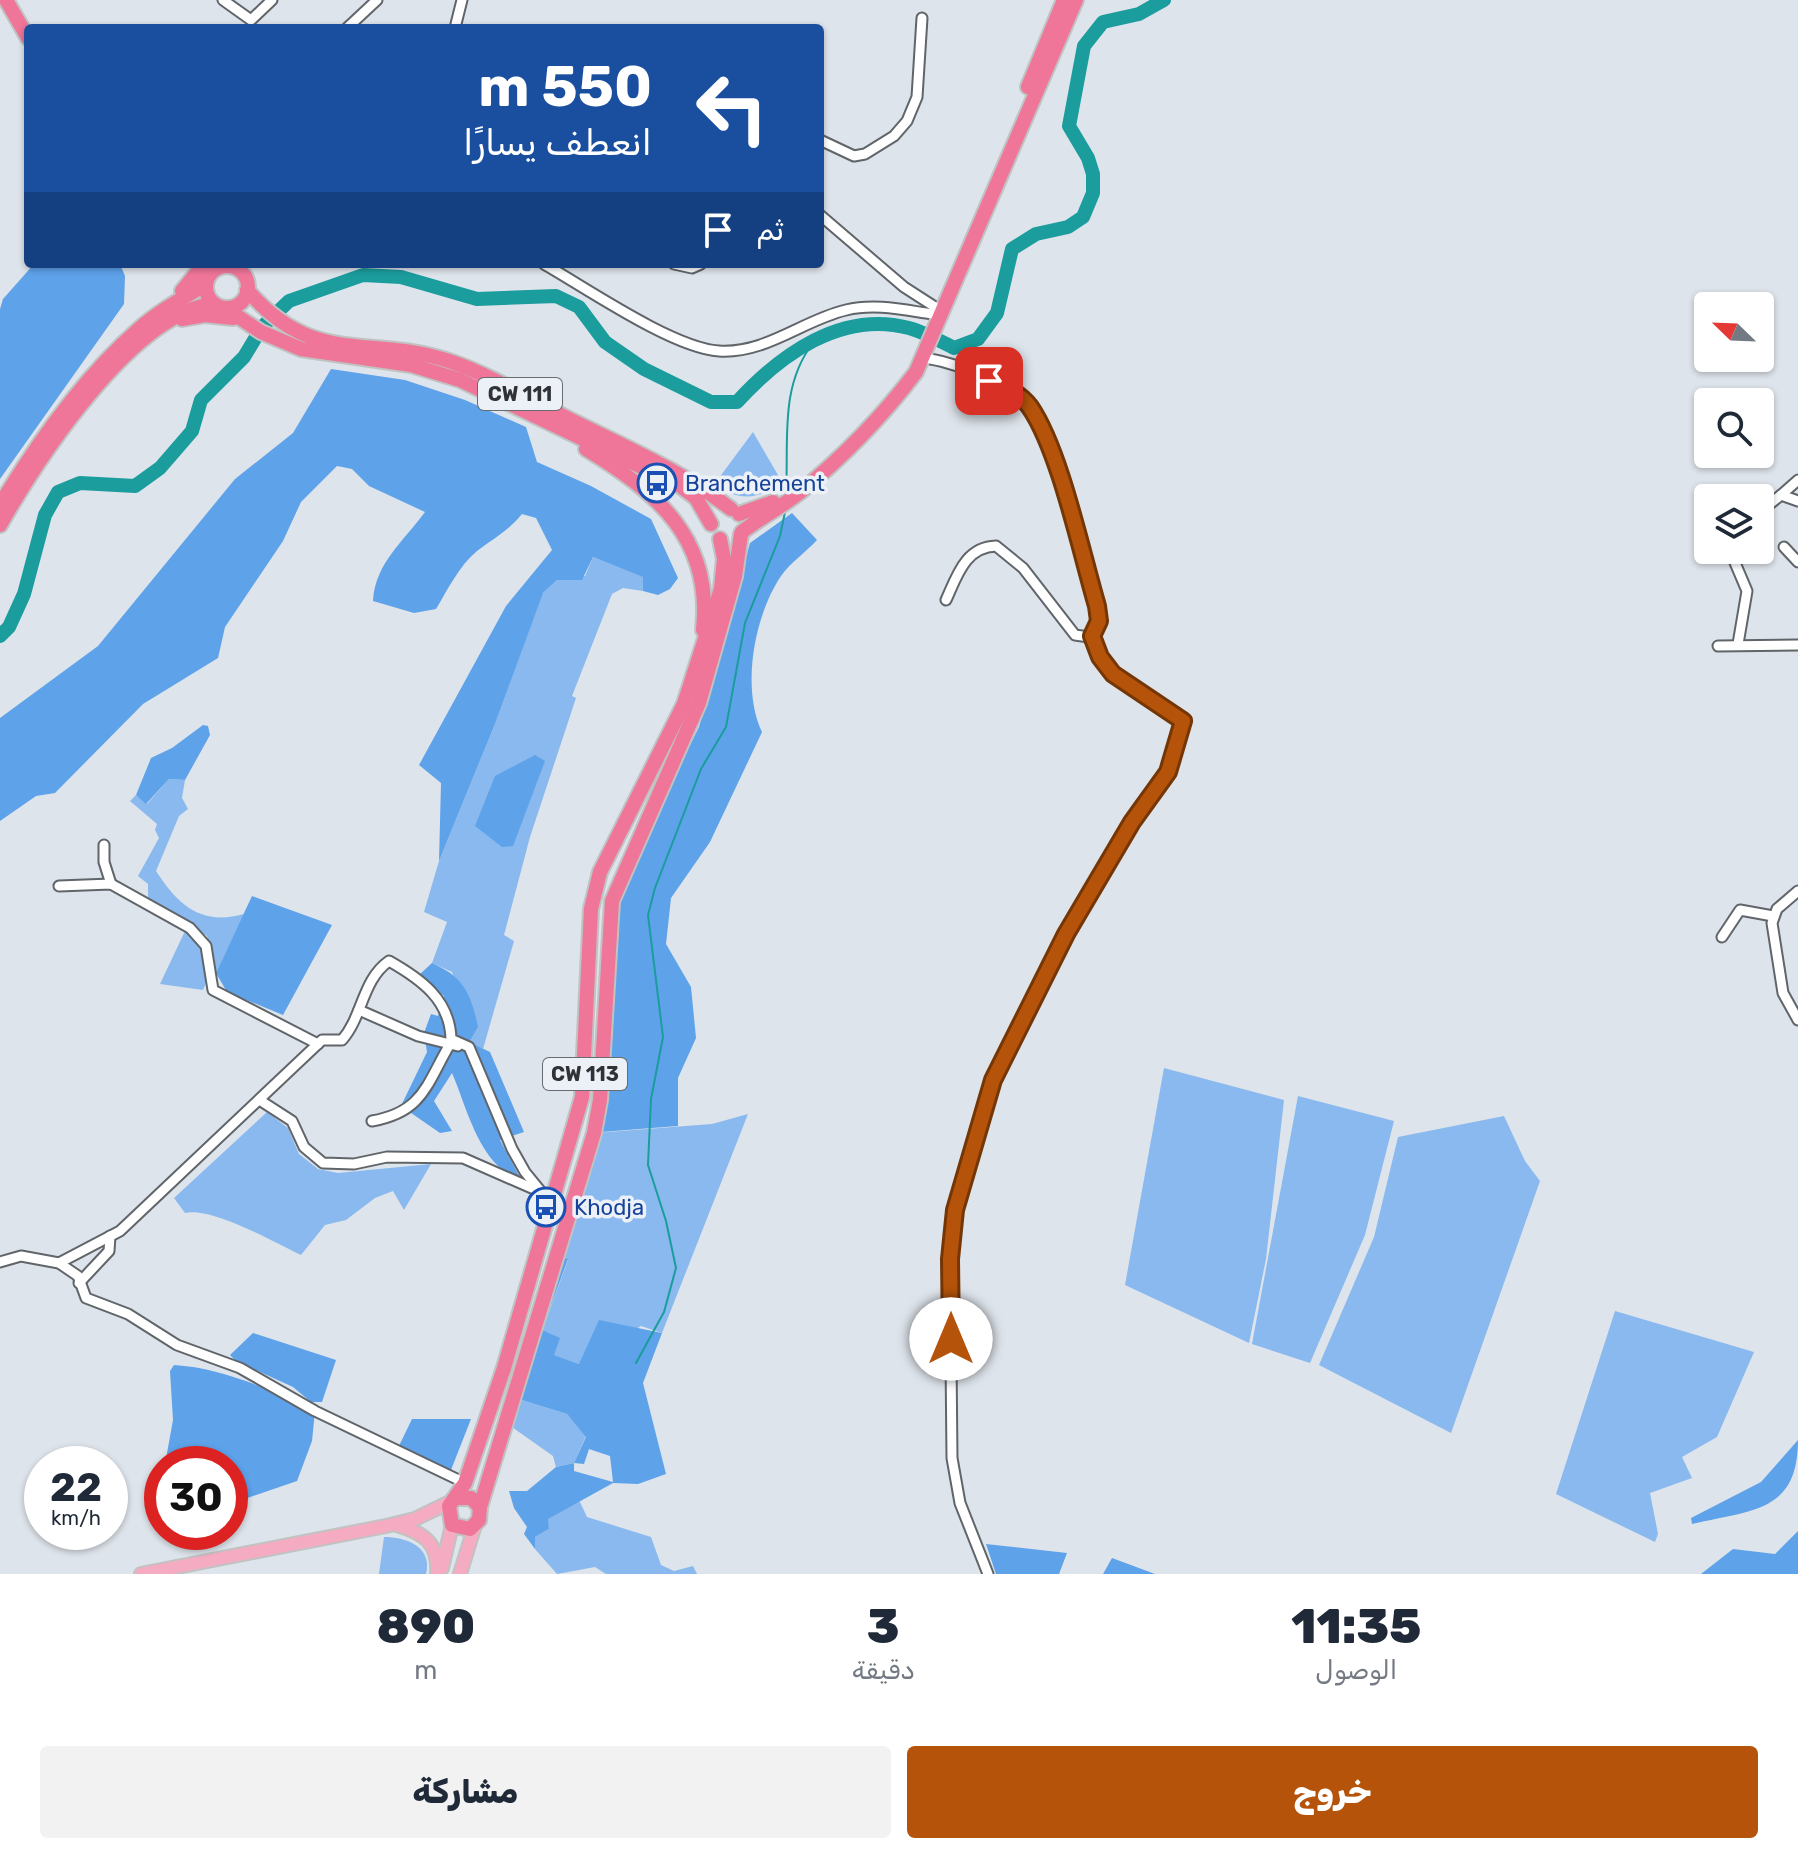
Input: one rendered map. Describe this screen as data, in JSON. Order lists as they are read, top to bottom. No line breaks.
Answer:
{"streets":{"highway":["CW 111","CW 113"]},"places":{"bus stop":["Branchement","Khodja"]},"north":"top left","page":{"turn":["550 m","انعطف يسارًا"],"then":"ثم","speed":"22 km/h","limit":"30","eta":["11:35","الوصول","3","دقيقة","890","m"],"buttons":["خروج","مشاركة"]}}
